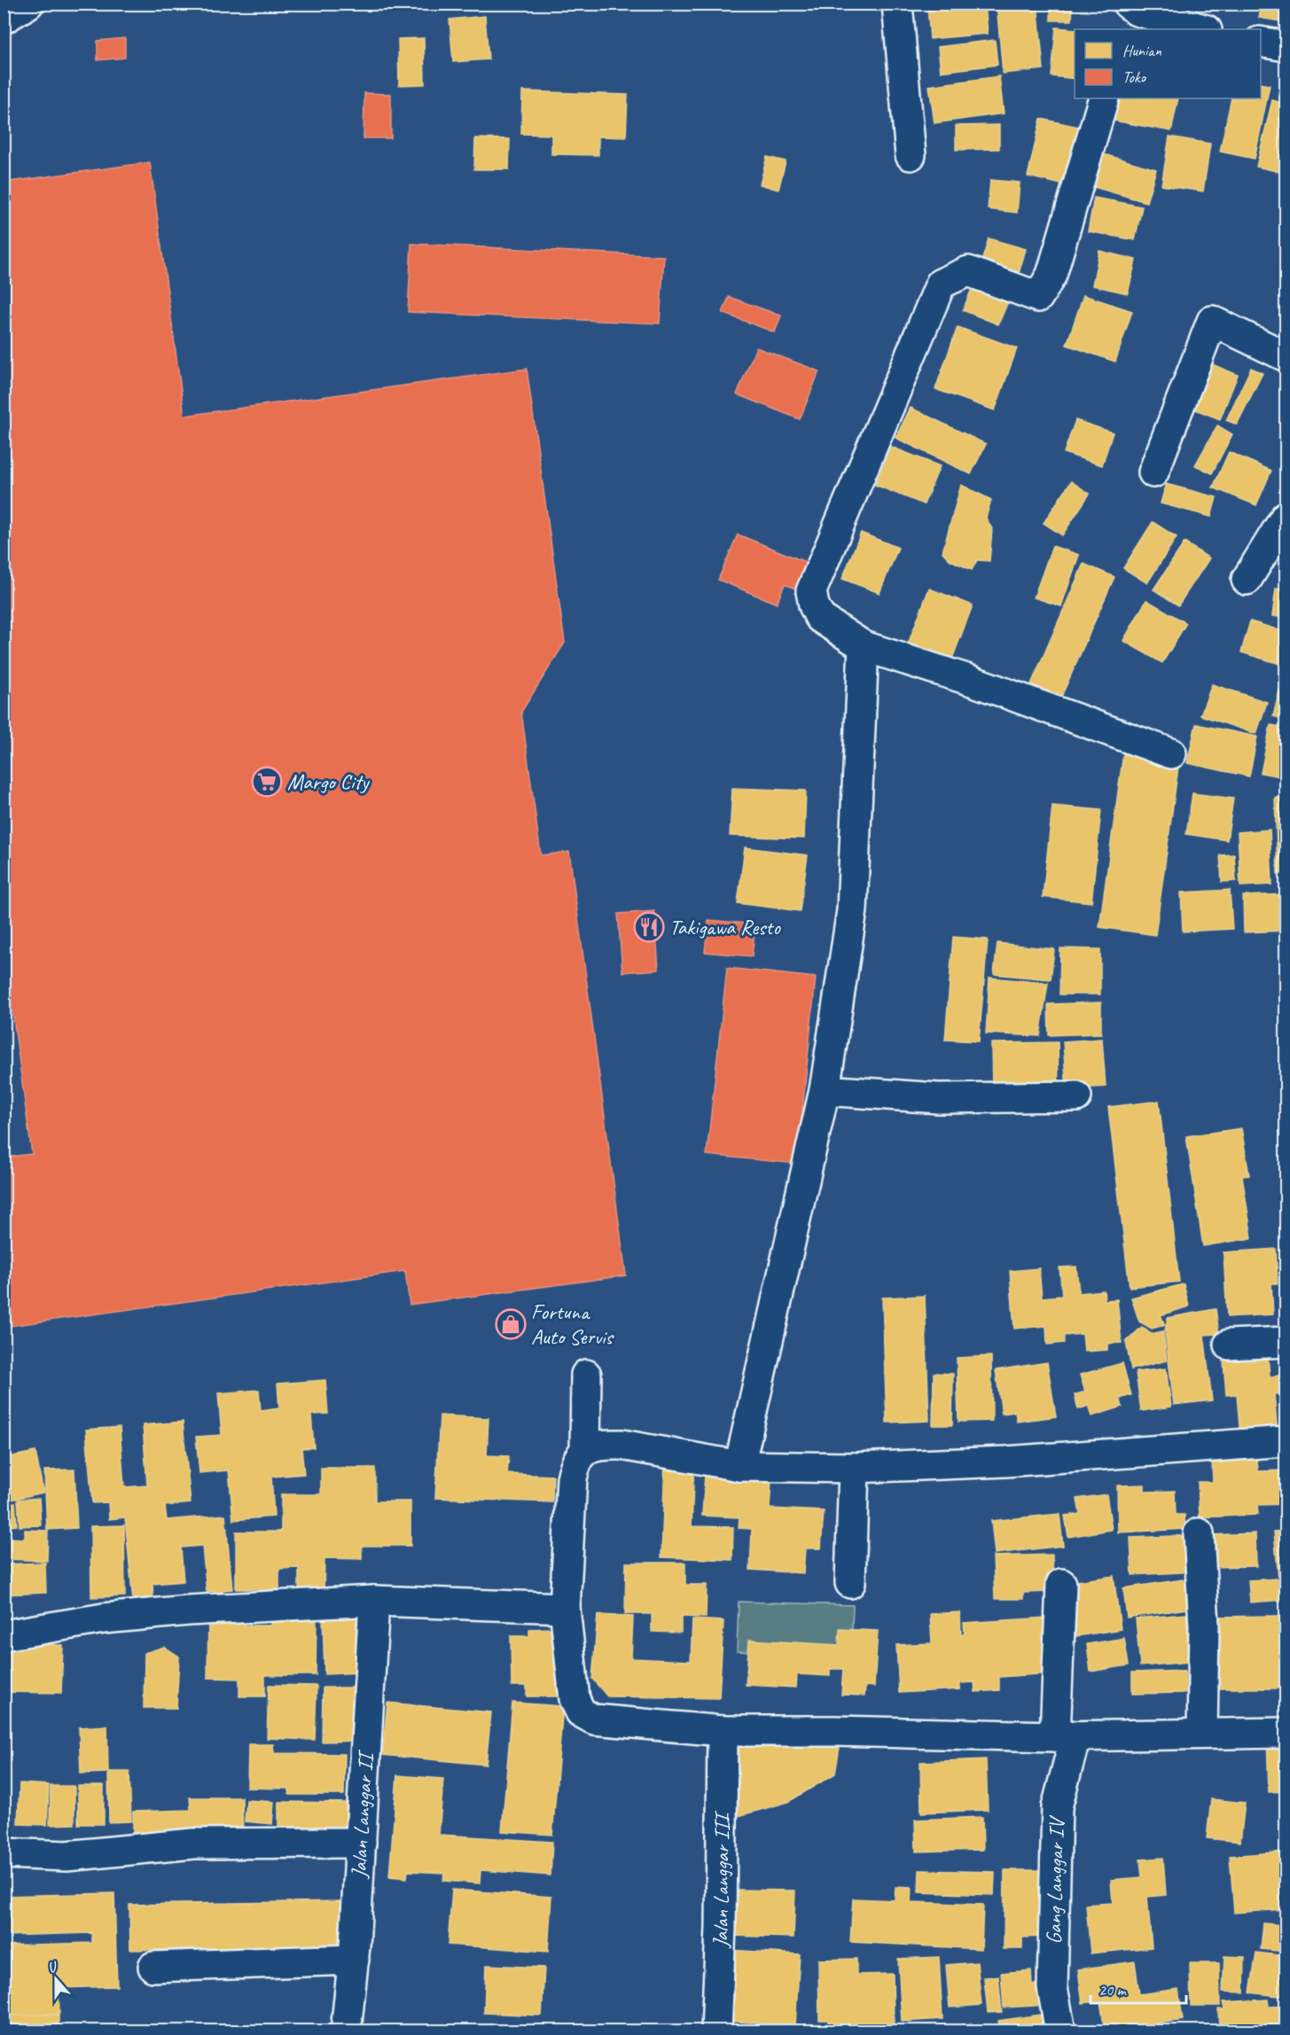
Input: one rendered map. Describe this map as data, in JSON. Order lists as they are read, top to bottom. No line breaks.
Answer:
{"streets":{"street":["Jalan Langgar II","Jalan Langgar III","Gang Langgar IV"]},"places":{"supermarket":["Margo City"],"restaurant":["Takigawa Resto"],"shop":["Fortuna Auto Servis"]},"legend":["Hunian","Toko"],"scale_bar":"20 m","north":"top"}
